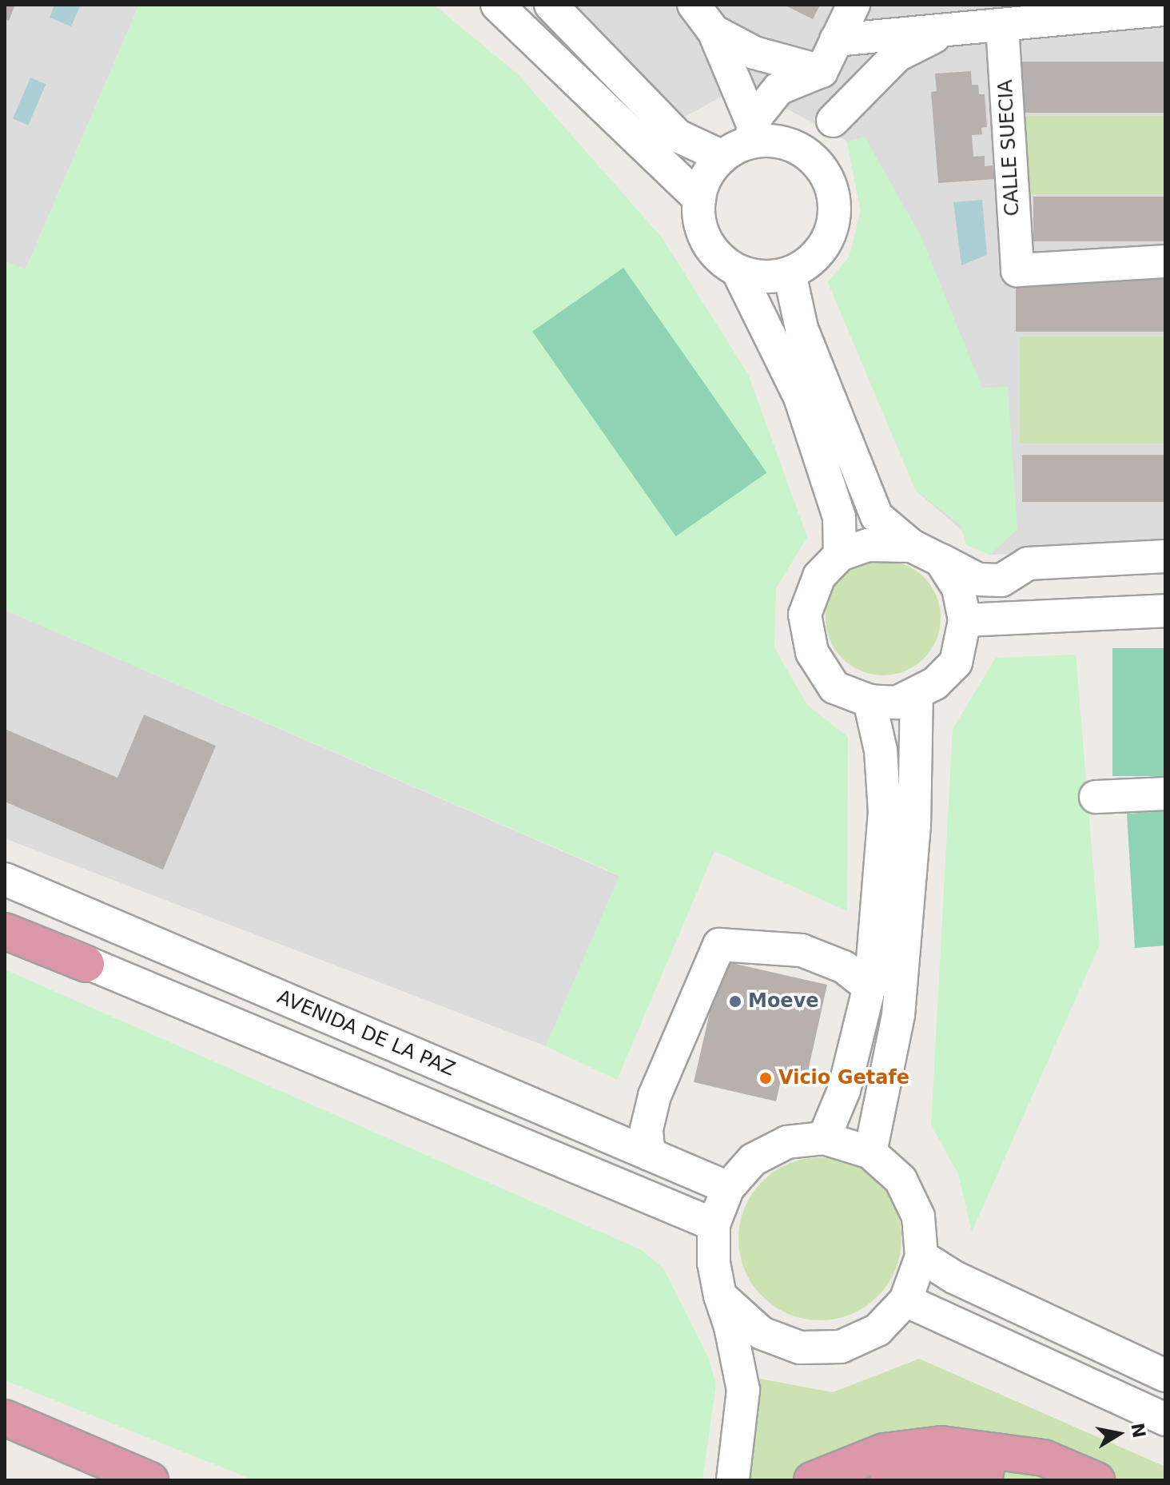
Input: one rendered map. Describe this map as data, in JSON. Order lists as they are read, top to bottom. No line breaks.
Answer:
{"streets":{"street":["CALLE SUECIA","AVENIDA DE LA PAZ"]},"places":["Moeve","Vicio Getafe"],"north":"right"}
